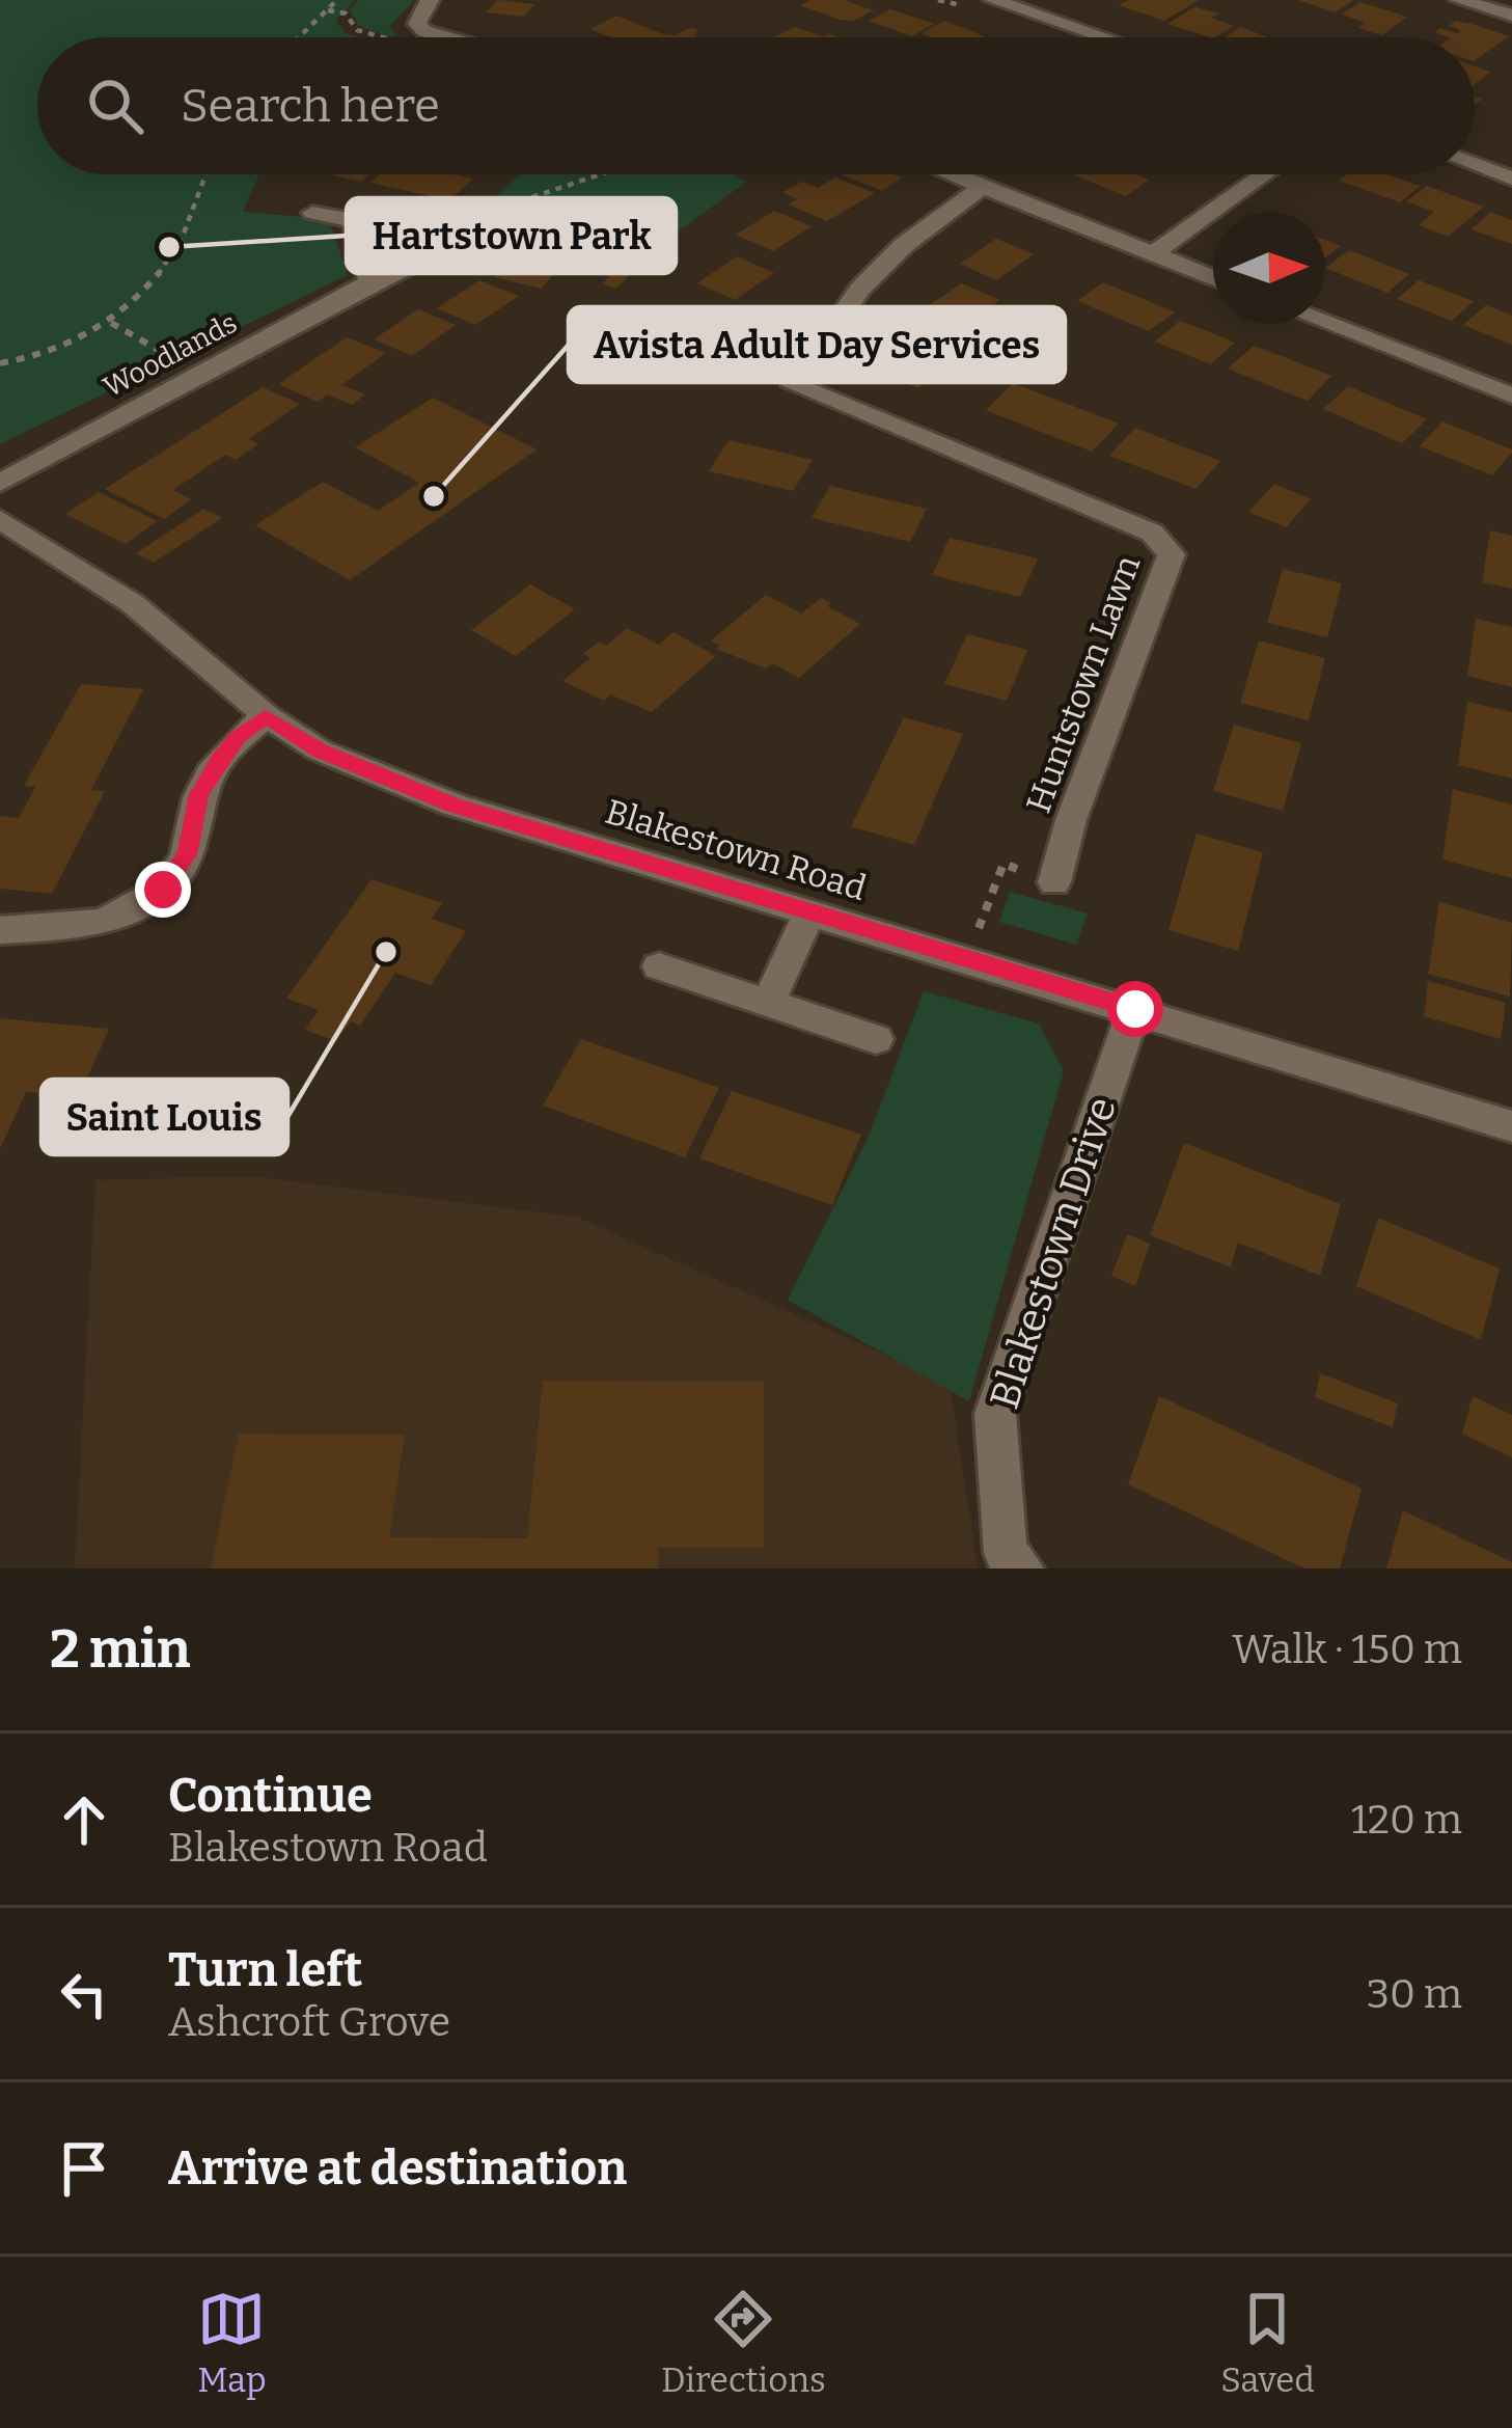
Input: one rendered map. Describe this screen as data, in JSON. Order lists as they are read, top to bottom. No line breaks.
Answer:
{"streets":{"street":["Woodlands","Huntstown Lawn","Blakestown Road","Blakestown Drive"]},"crossings":[["Blakestown Road","Blakestown Drive"]],"places":["Hartstown Park","Avista Adult Day Services","Saint Louis"],"north":"right","page":{"search":"Search here","heading":["2 min","Walk · 150 m"],"list":[["Continue","Blakestown Road","120 m"],["Turn left","Ashcroft Grove","30 m"],"Arrive at destination"],"nav":["Map","Directions","Saved"]}}
